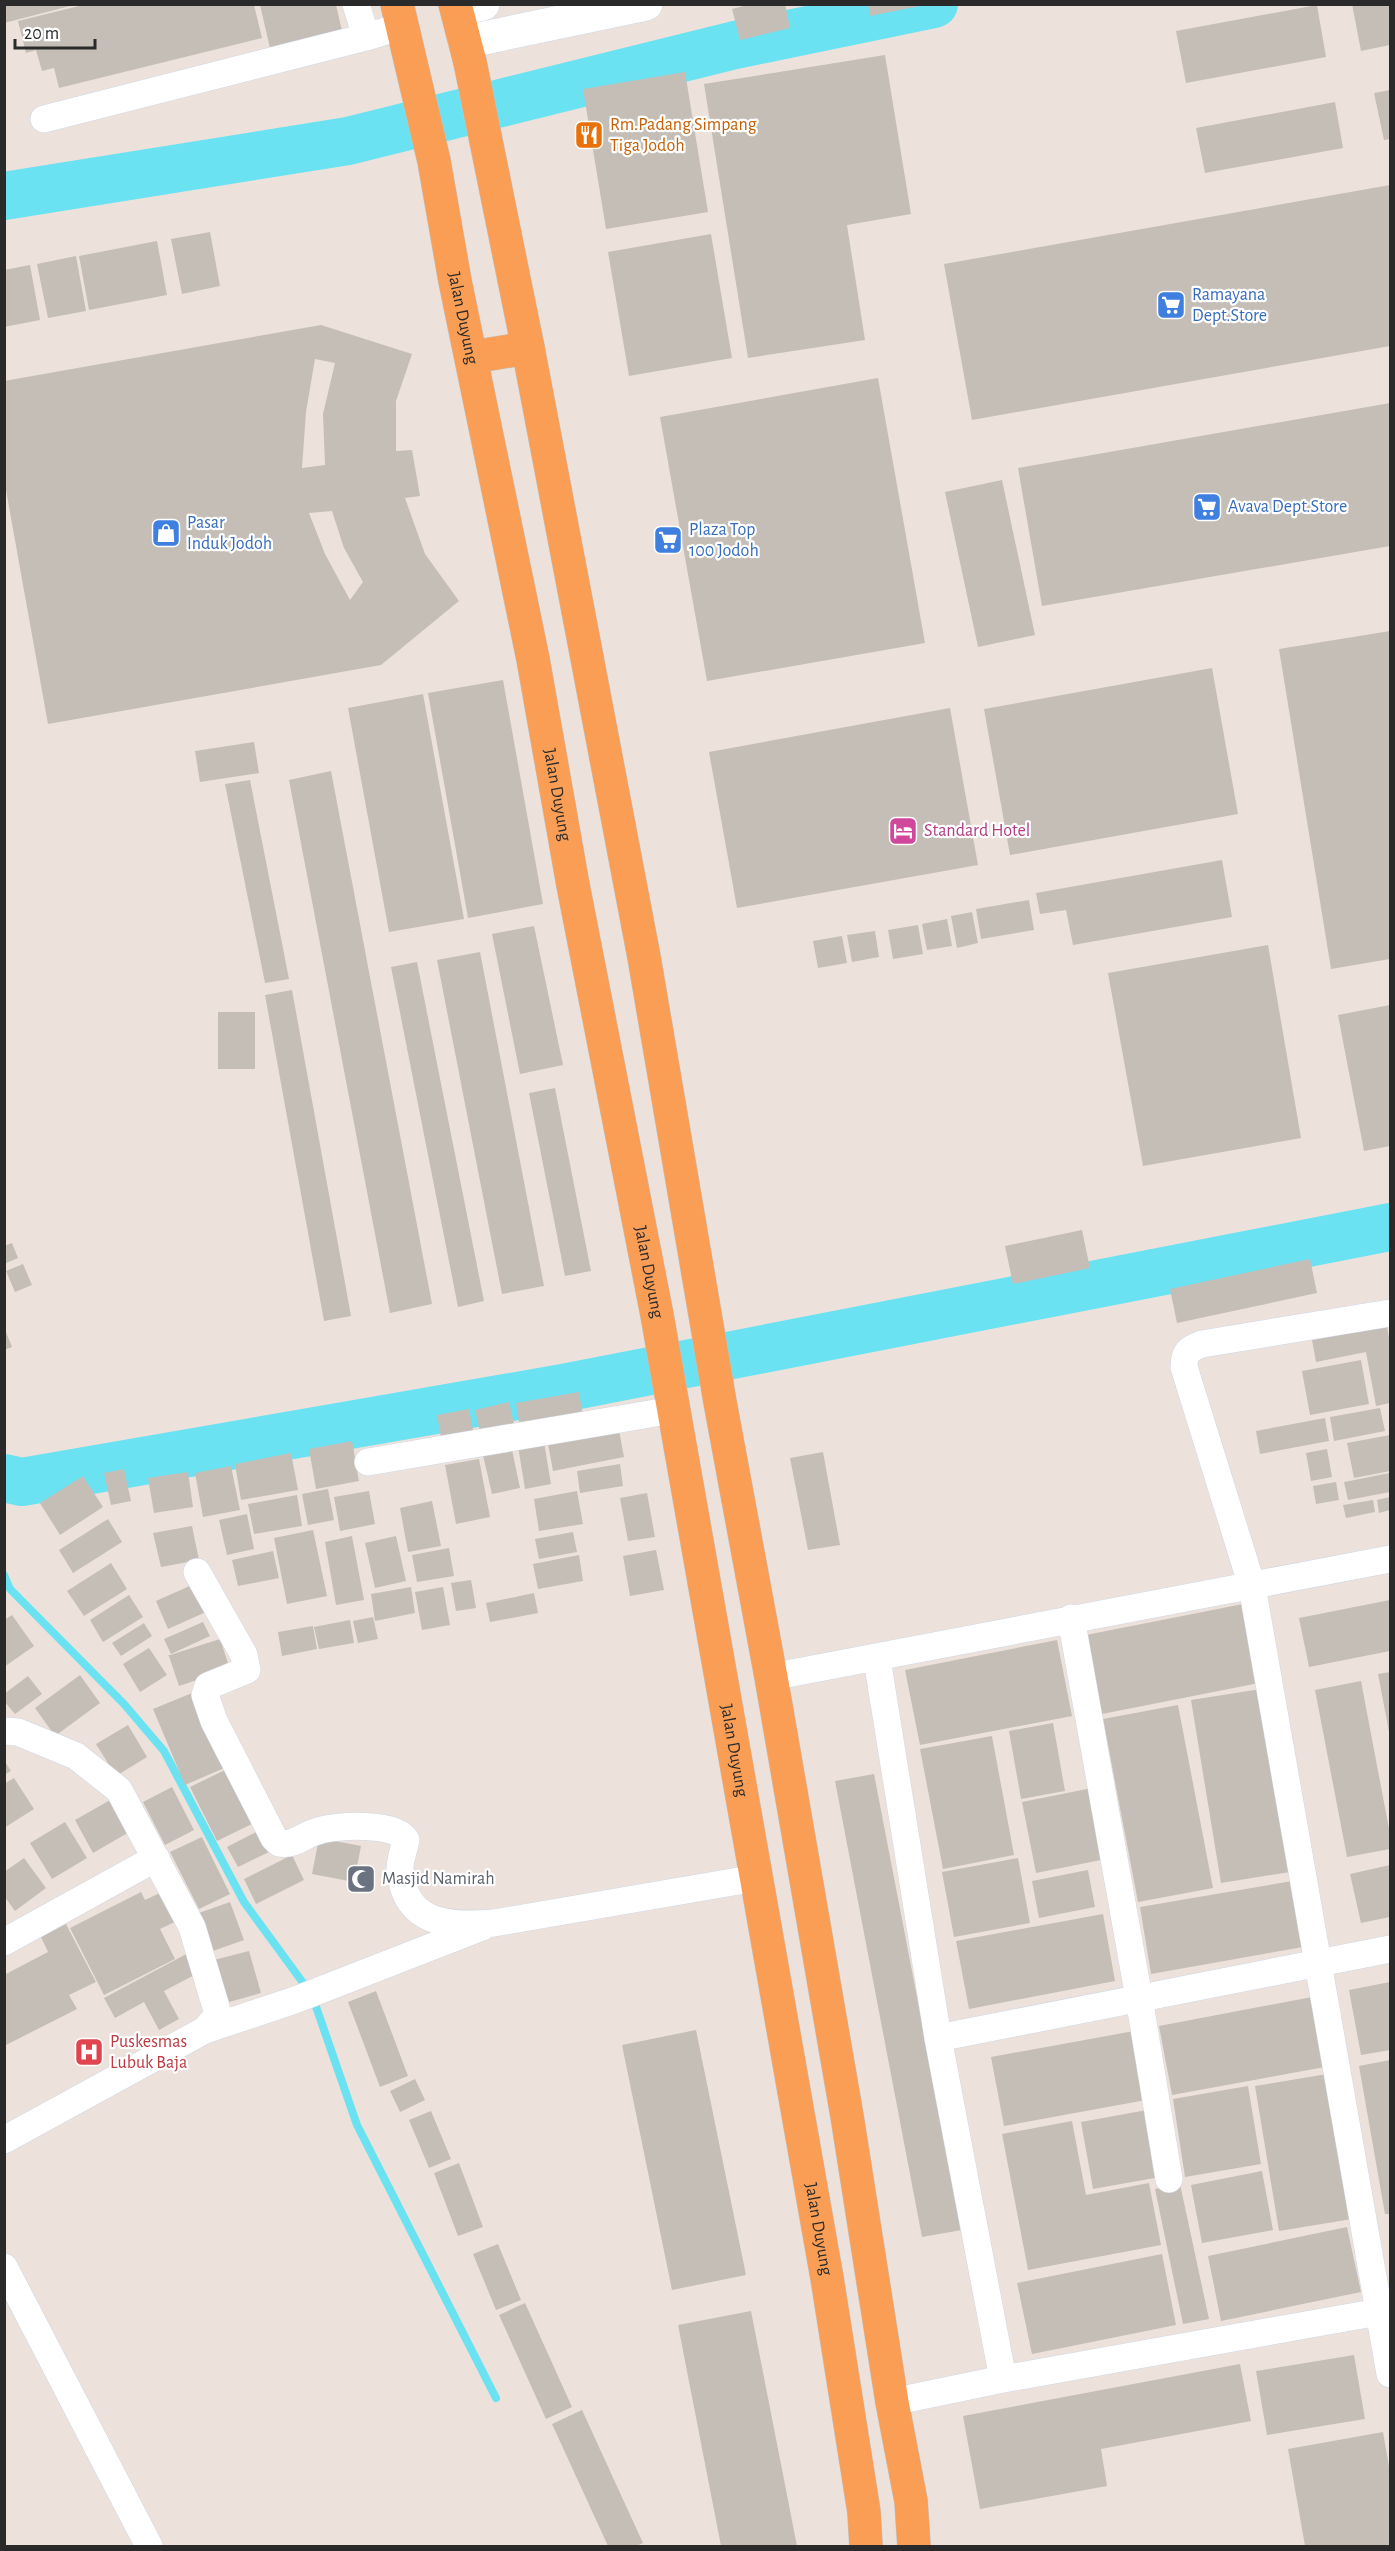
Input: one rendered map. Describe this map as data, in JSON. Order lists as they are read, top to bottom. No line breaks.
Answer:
{"streets":{"highway":["Jalan Duyung"]},"places":{"restaurant":["Rm.Padang Simpang Tiga Jodoh"],"supermarket":["Ramayana Dept.Store","Avava Dept.Store","Plaza Top 100 Jodoh"],"shop":["Pasar Induk Jodoh"],"hotel":["Standard Hotel"],"mosque":["Masjid Namirah"],"hospital":["Puskesmas Lubuk Baja"]},"scale_bar":"20 m"}
